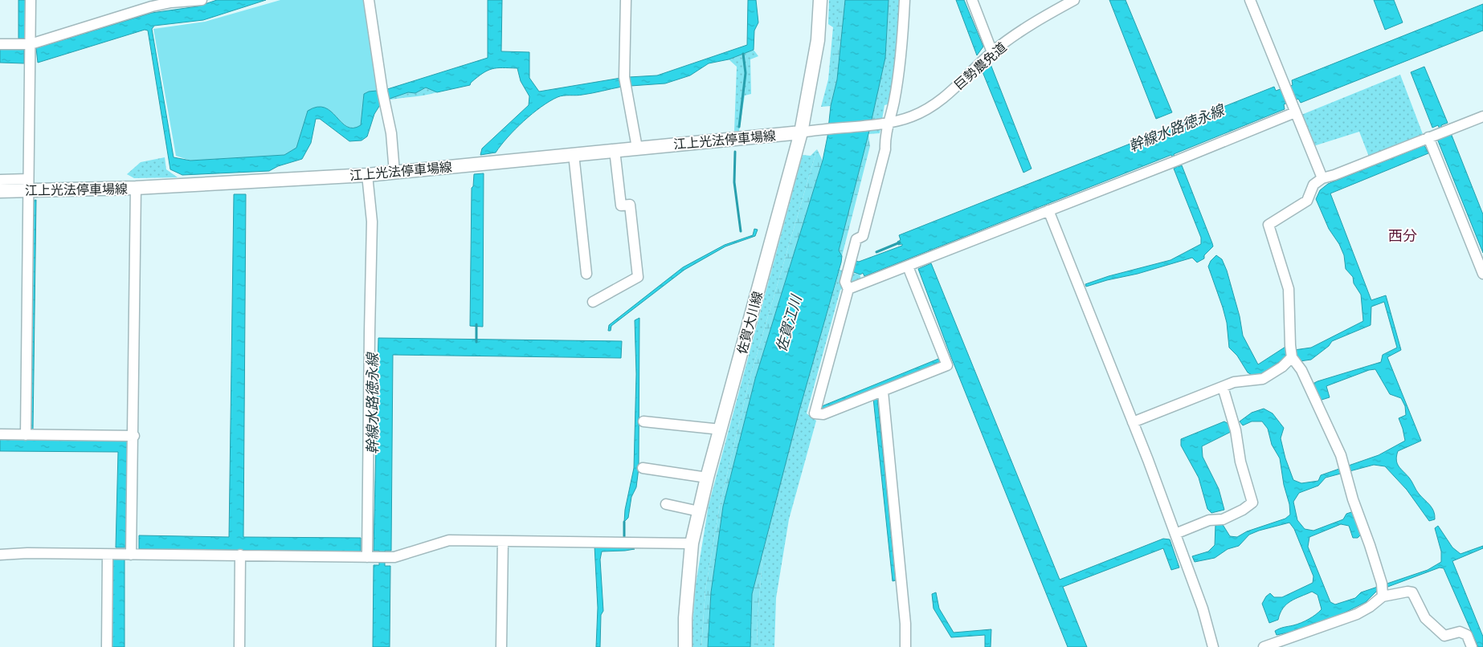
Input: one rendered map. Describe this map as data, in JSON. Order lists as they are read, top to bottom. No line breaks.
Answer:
{"streets":{"main road":["江上光法停車場線","佐賀大川線"],"street":["巨勢農免道"]},"crossings":[["巨勢農免道","江上光法停車場線"],["巨勢農免道","佐賀大川線"],["江上光法停車場線","佐賀大川線"]],"districts":["西分"],"water":["幹線水路徳永線","佐賀江川"]}
